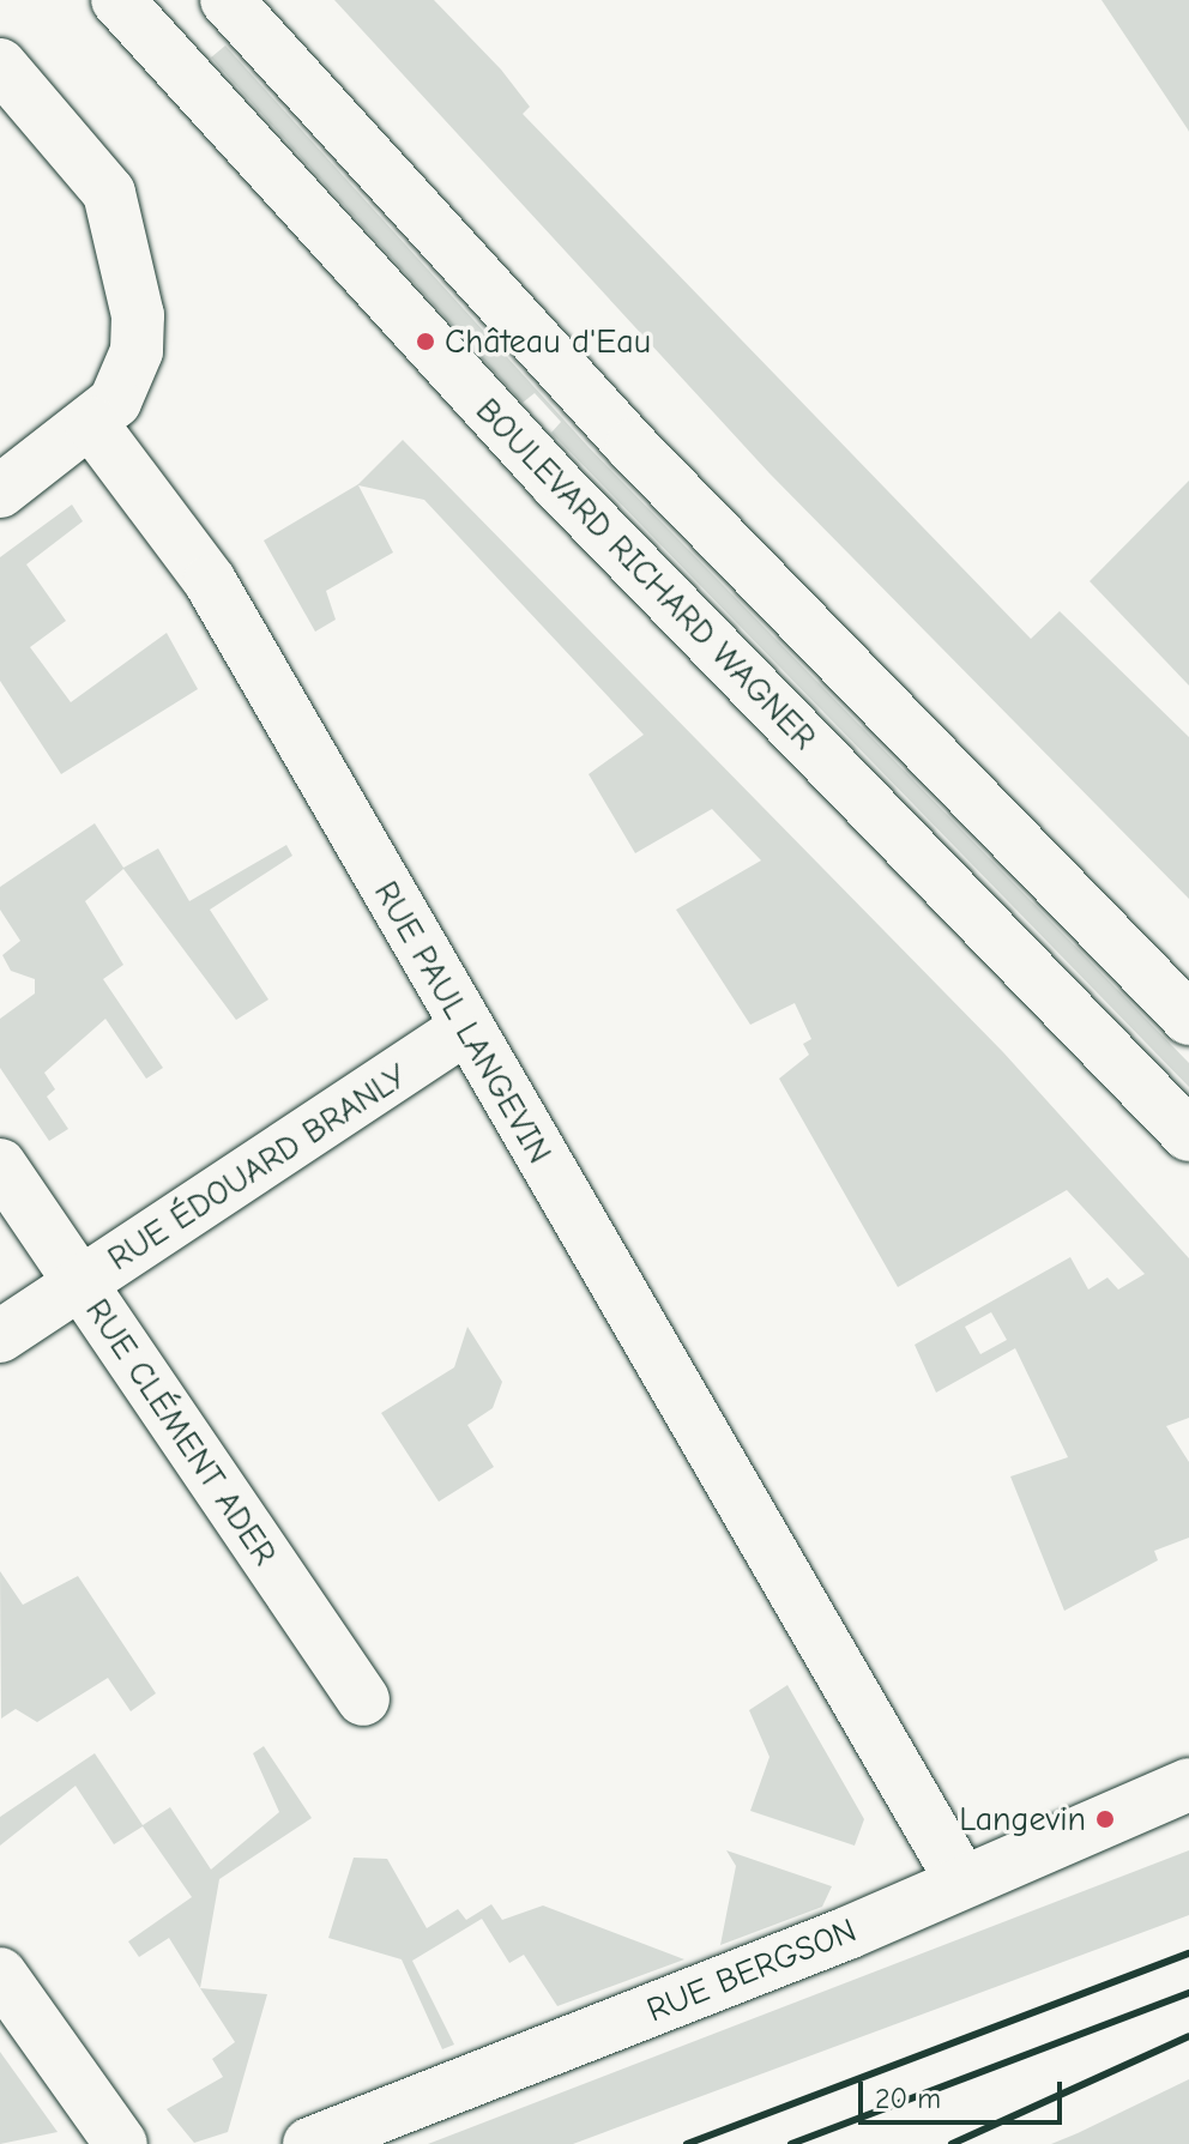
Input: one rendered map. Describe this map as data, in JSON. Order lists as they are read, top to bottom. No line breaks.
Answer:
{"streets":{"street":["BOULEVARD RICHARD WAGNER","RUE PAUL LANGEVIN","RUE ÉDOUARD BRANLY","RUE CLÉMENT ADER","RUE BERGSON"]},"crossings":[["RUE PAUL LANGEVIN","RUE ÉDOUARD BRANLY"],["RUE PAUL LANGEVIN","RUE BERGSON"],["RUE ÉDOUARD BRANLY","RUE CLÉMENT ADER"]],"places":["Château d'Eau","Langevin"],"scale_bar":"20 m"}
